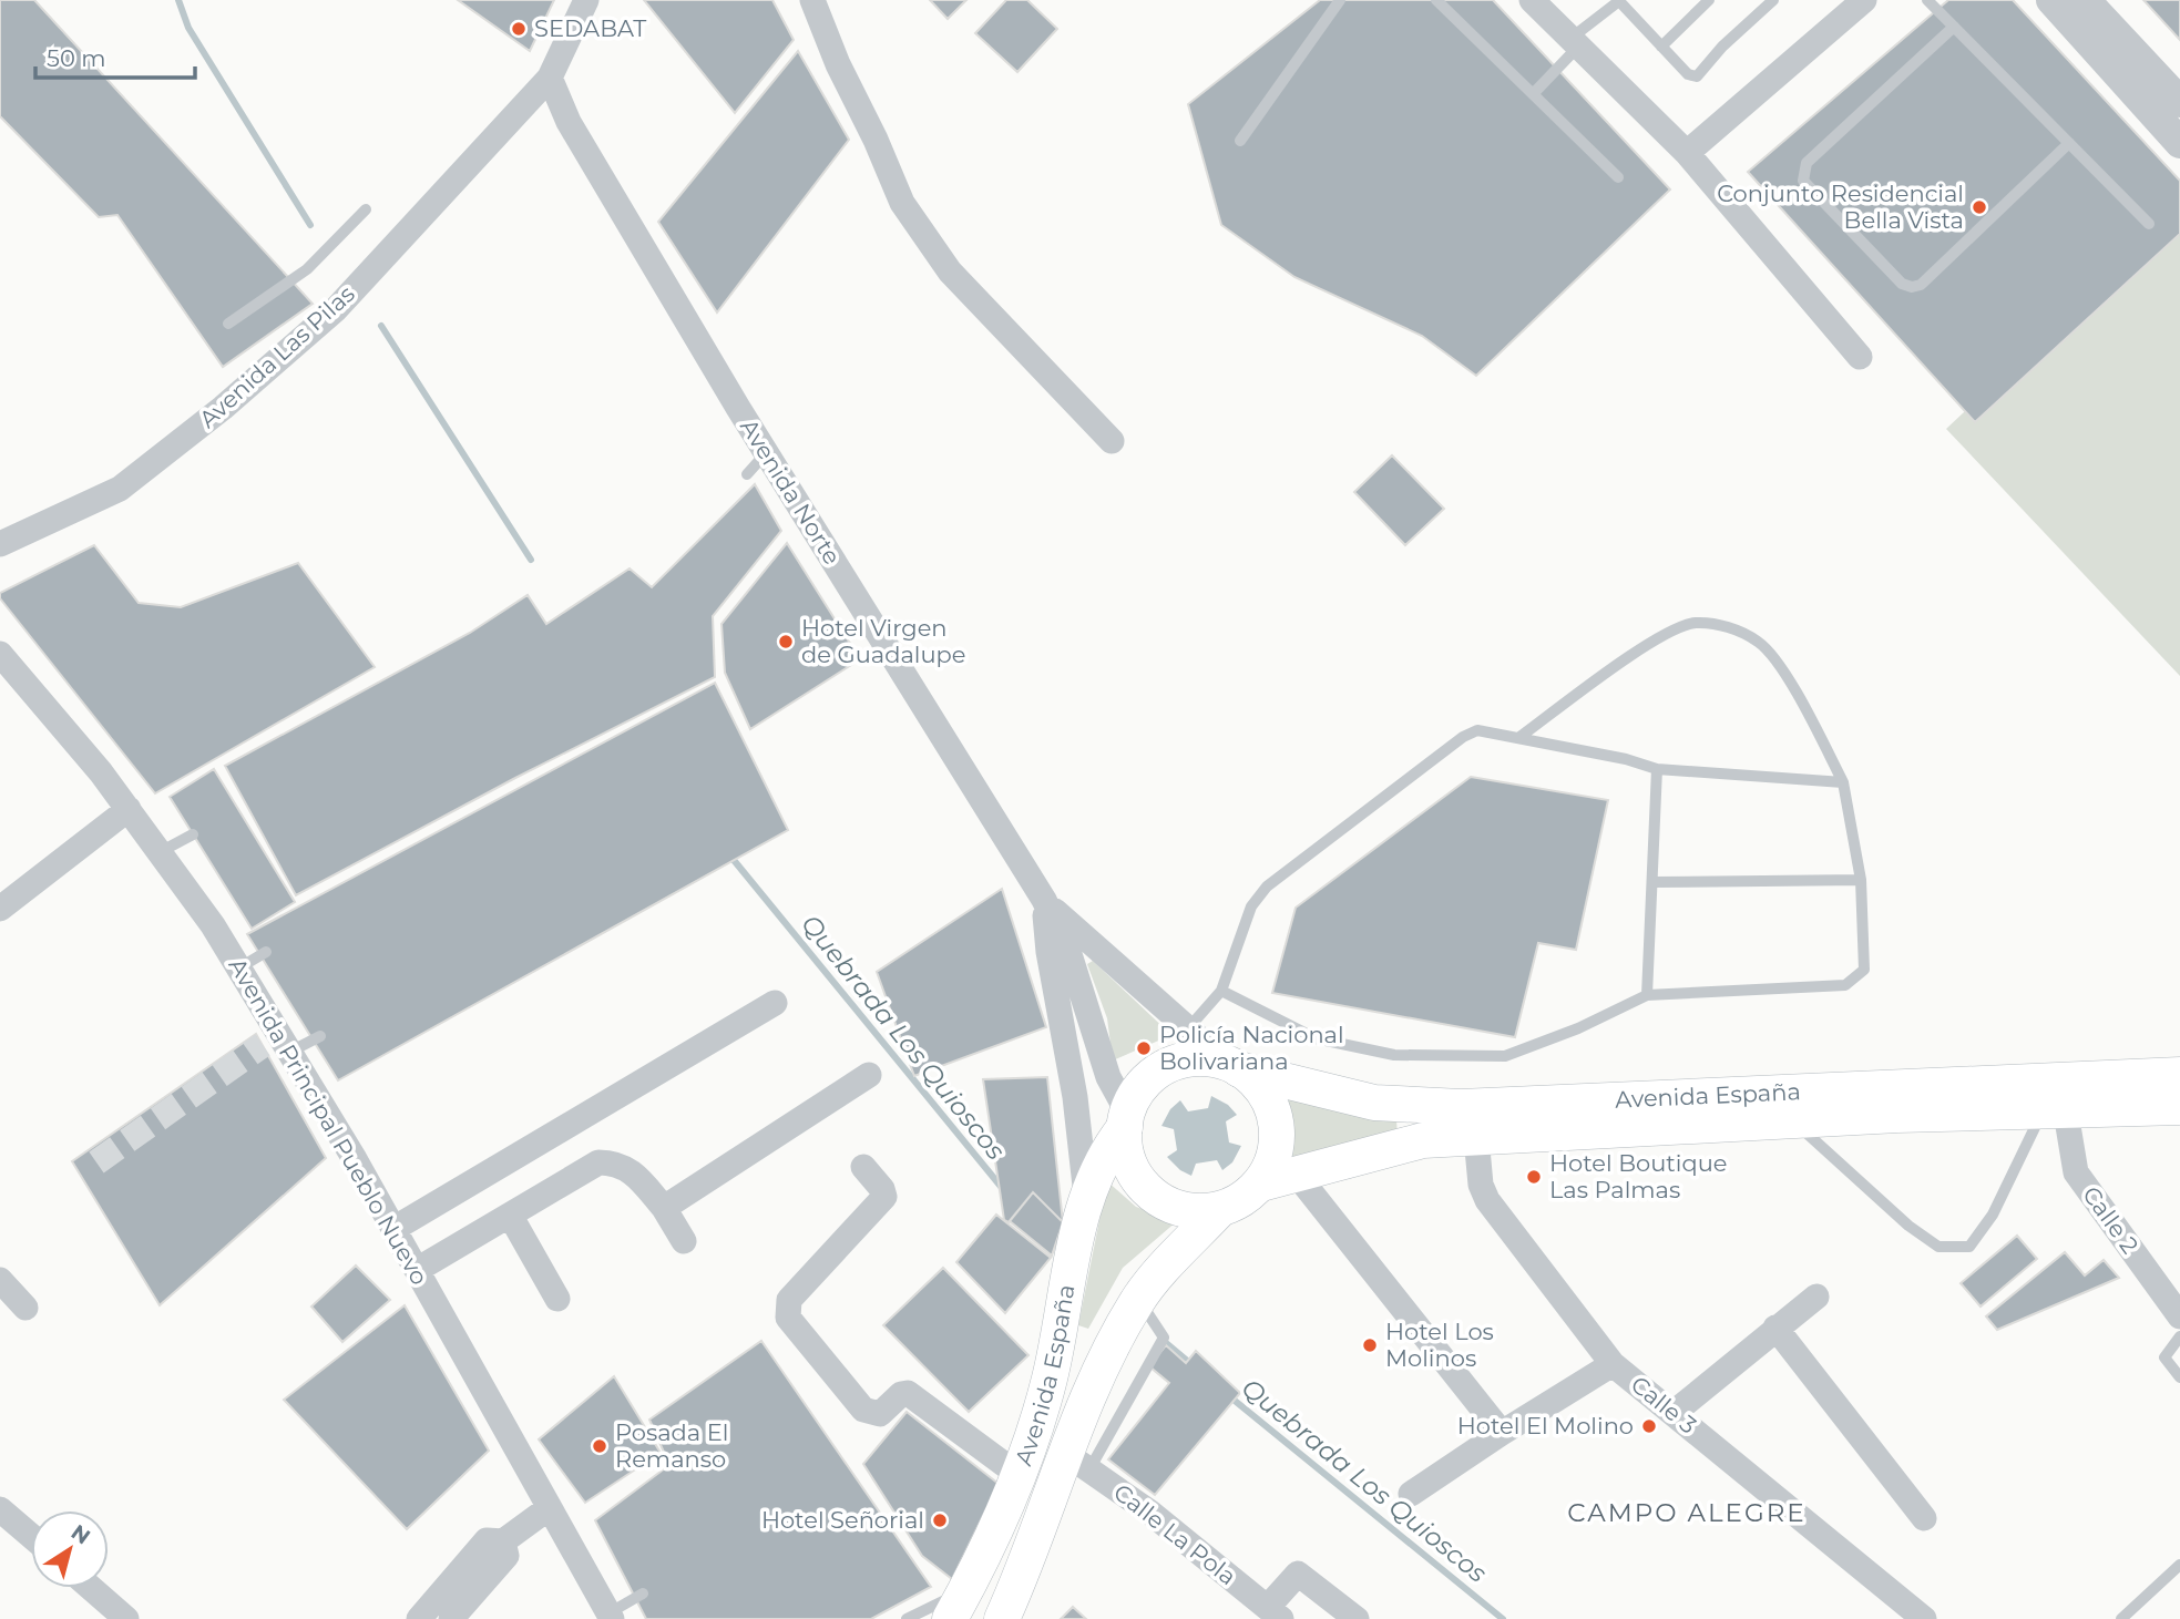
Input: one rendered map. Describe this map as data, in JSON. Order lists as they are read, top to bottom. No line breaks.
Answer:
{"streets":{"main road":["Avenida España"],"street":["Avenida Las Pilas","Avenida Norte","Avenida Principal Pueblo Nuevo","Calle 2","Calle 3","Calle La Pola"]},"crossings":[["Avenida Las Pilas","Avenida Norte"],["Avenida Norte","Avenida España"],["Avenida España","Calle 2"],["Avenida España","Calle 3"],["Avenida España","Calle La Pola"]],"districts":["CAMPO ALEGRE"],"water":["Quebrada Los Quioscos"],"places":["SEDABAT","Conjunto Residencial Bella Vista","Hotel Virgen de Guadalupe","Policía Nacional Bolivariana","Hotel Boutique Las Palmas","Hotel Los Molinos","Hotel El Molino","Posada El Remanso","Hotel Señorial"],"scale_bar":"50 m","north":"top right"}
